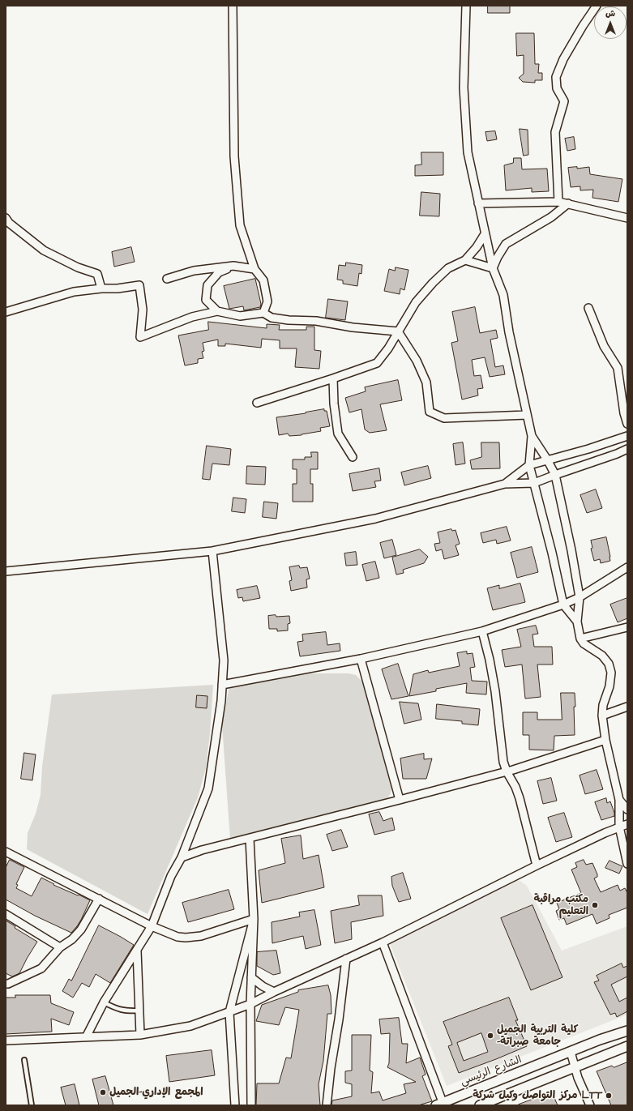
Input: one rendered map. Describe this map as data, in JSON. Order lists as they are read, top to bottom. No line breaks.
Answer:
{"streets":{"street":["الشارع الرئيسي"]},"places":["مكتب مراقبة التعليم","كلية التربية الجميل -جامعة صبراتة","المجمع الإداري-الجميل","مركز التواصل وكيل شركة LTT"],"north":"top"}
